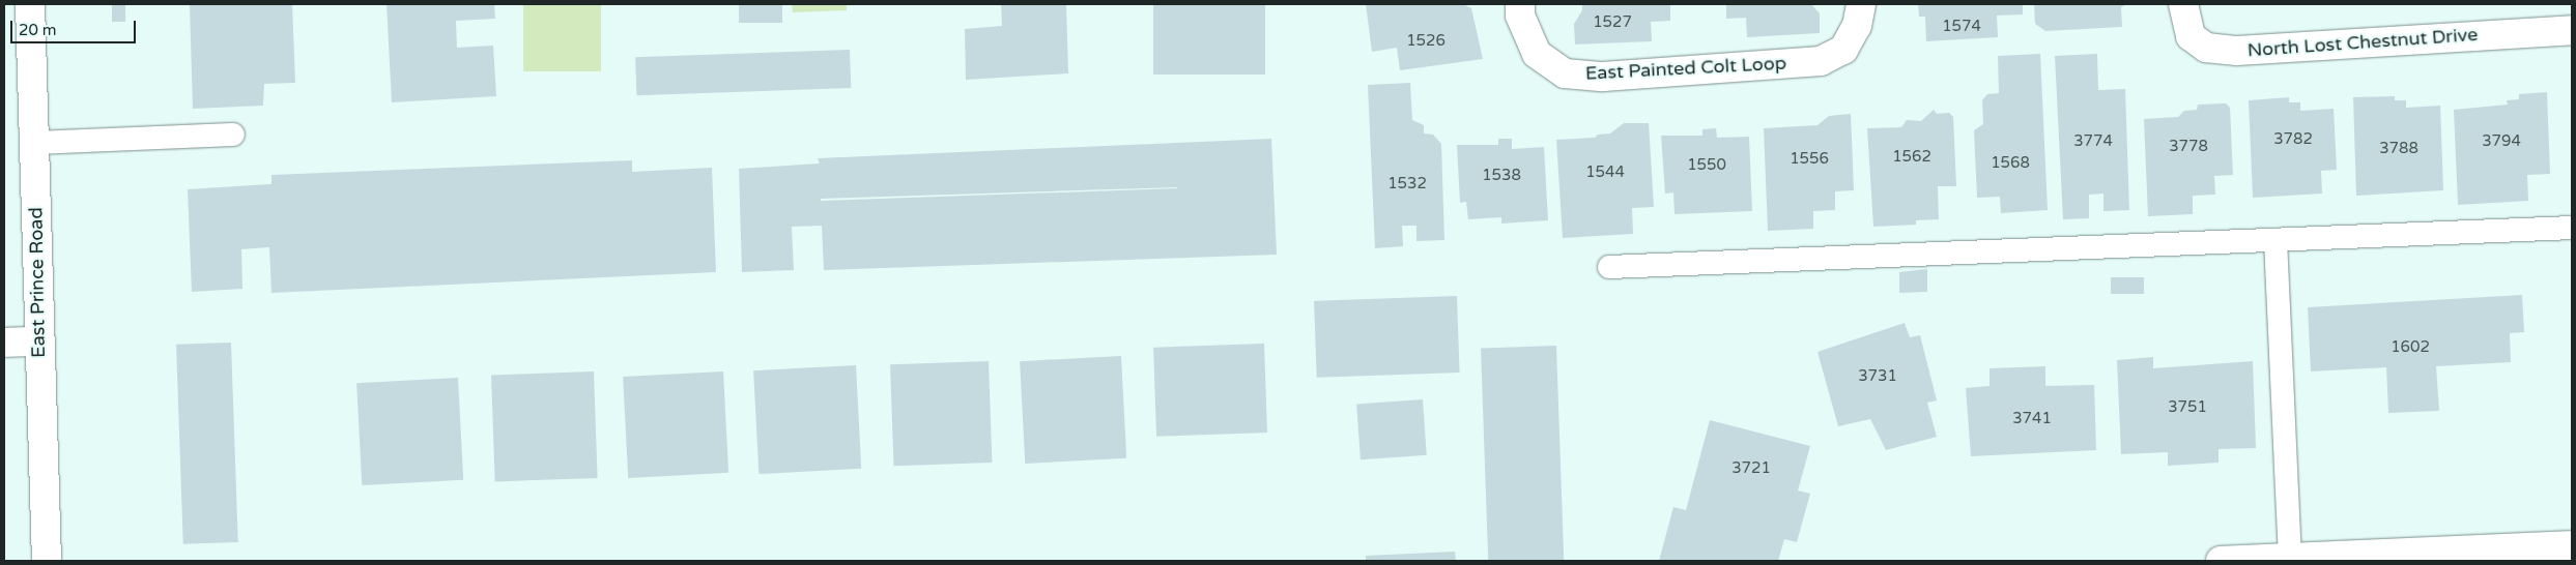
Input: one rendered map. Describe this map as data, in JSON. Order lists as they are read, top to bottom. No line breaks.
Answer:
{"streets":{"street":["North Lost Chestnut Drive","East Painted Colt Loop","East Prince Road"]},"house_numbers":["1527","1574","1526","3782","3774","3794","3778","3788","1562","1556","1568","1550","1544","1538","1532","1602","3731","3751","3741","3721"],"scale_bar":"20 m"}
